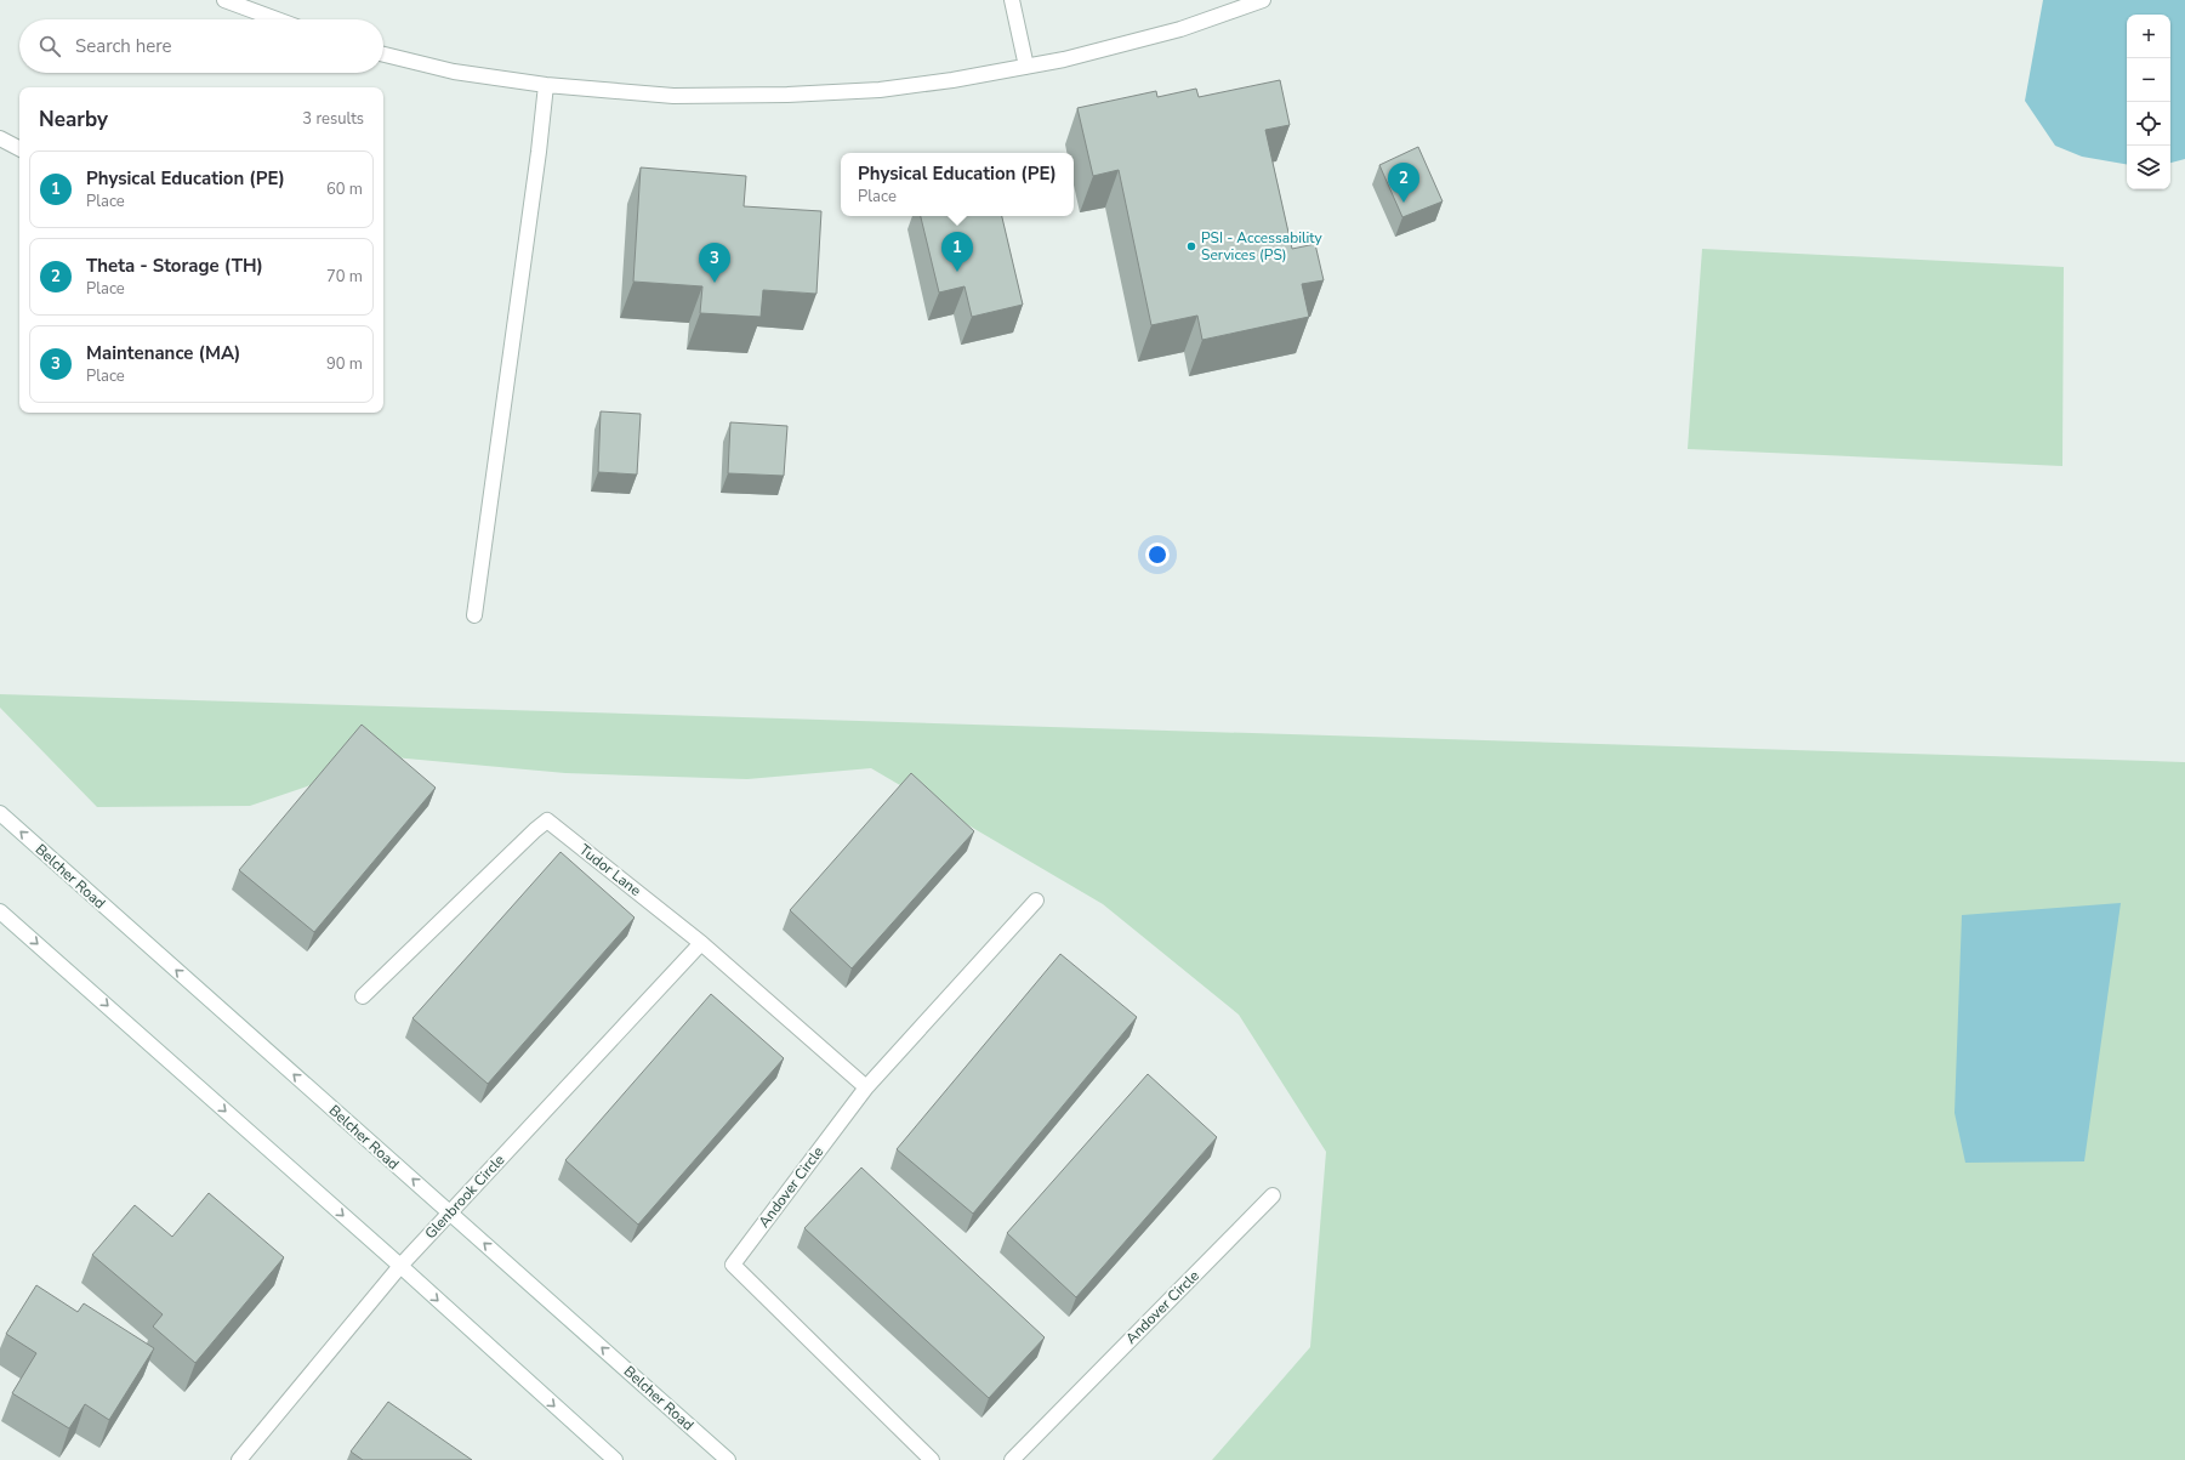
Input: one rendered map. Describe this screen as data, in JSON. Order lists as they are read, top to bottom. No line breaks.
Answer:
{"streets":{"street":["Tudor Lane","Belcher Road","Andover Circle","Glenbrook Circle"]},"crossings":[["Tudor Lane","Andover Circle"],["Tudor Lane","Glenbrook Circle"],["Belcher Road","Glenbrook Circle"]],"places":["PSI - Accessability Services (PS)"],"page":{"map_buttons":["+","−"],"search":"Search here","heading":["Nearby","3 results"],"list":[{"mark":"1","name":"Physical Education (PE)","note":"Place","value":"60 m"},{"mark":"2","name":"Theta - Storage (TH)","note":"Place","value":"70 m"},{"mark":"3","name":"Maintenance (MA)","note":"Place","value":"90 m"}],"popup":["Physical Education (PE)","Place"],"pins":["2","1","3"]}}
